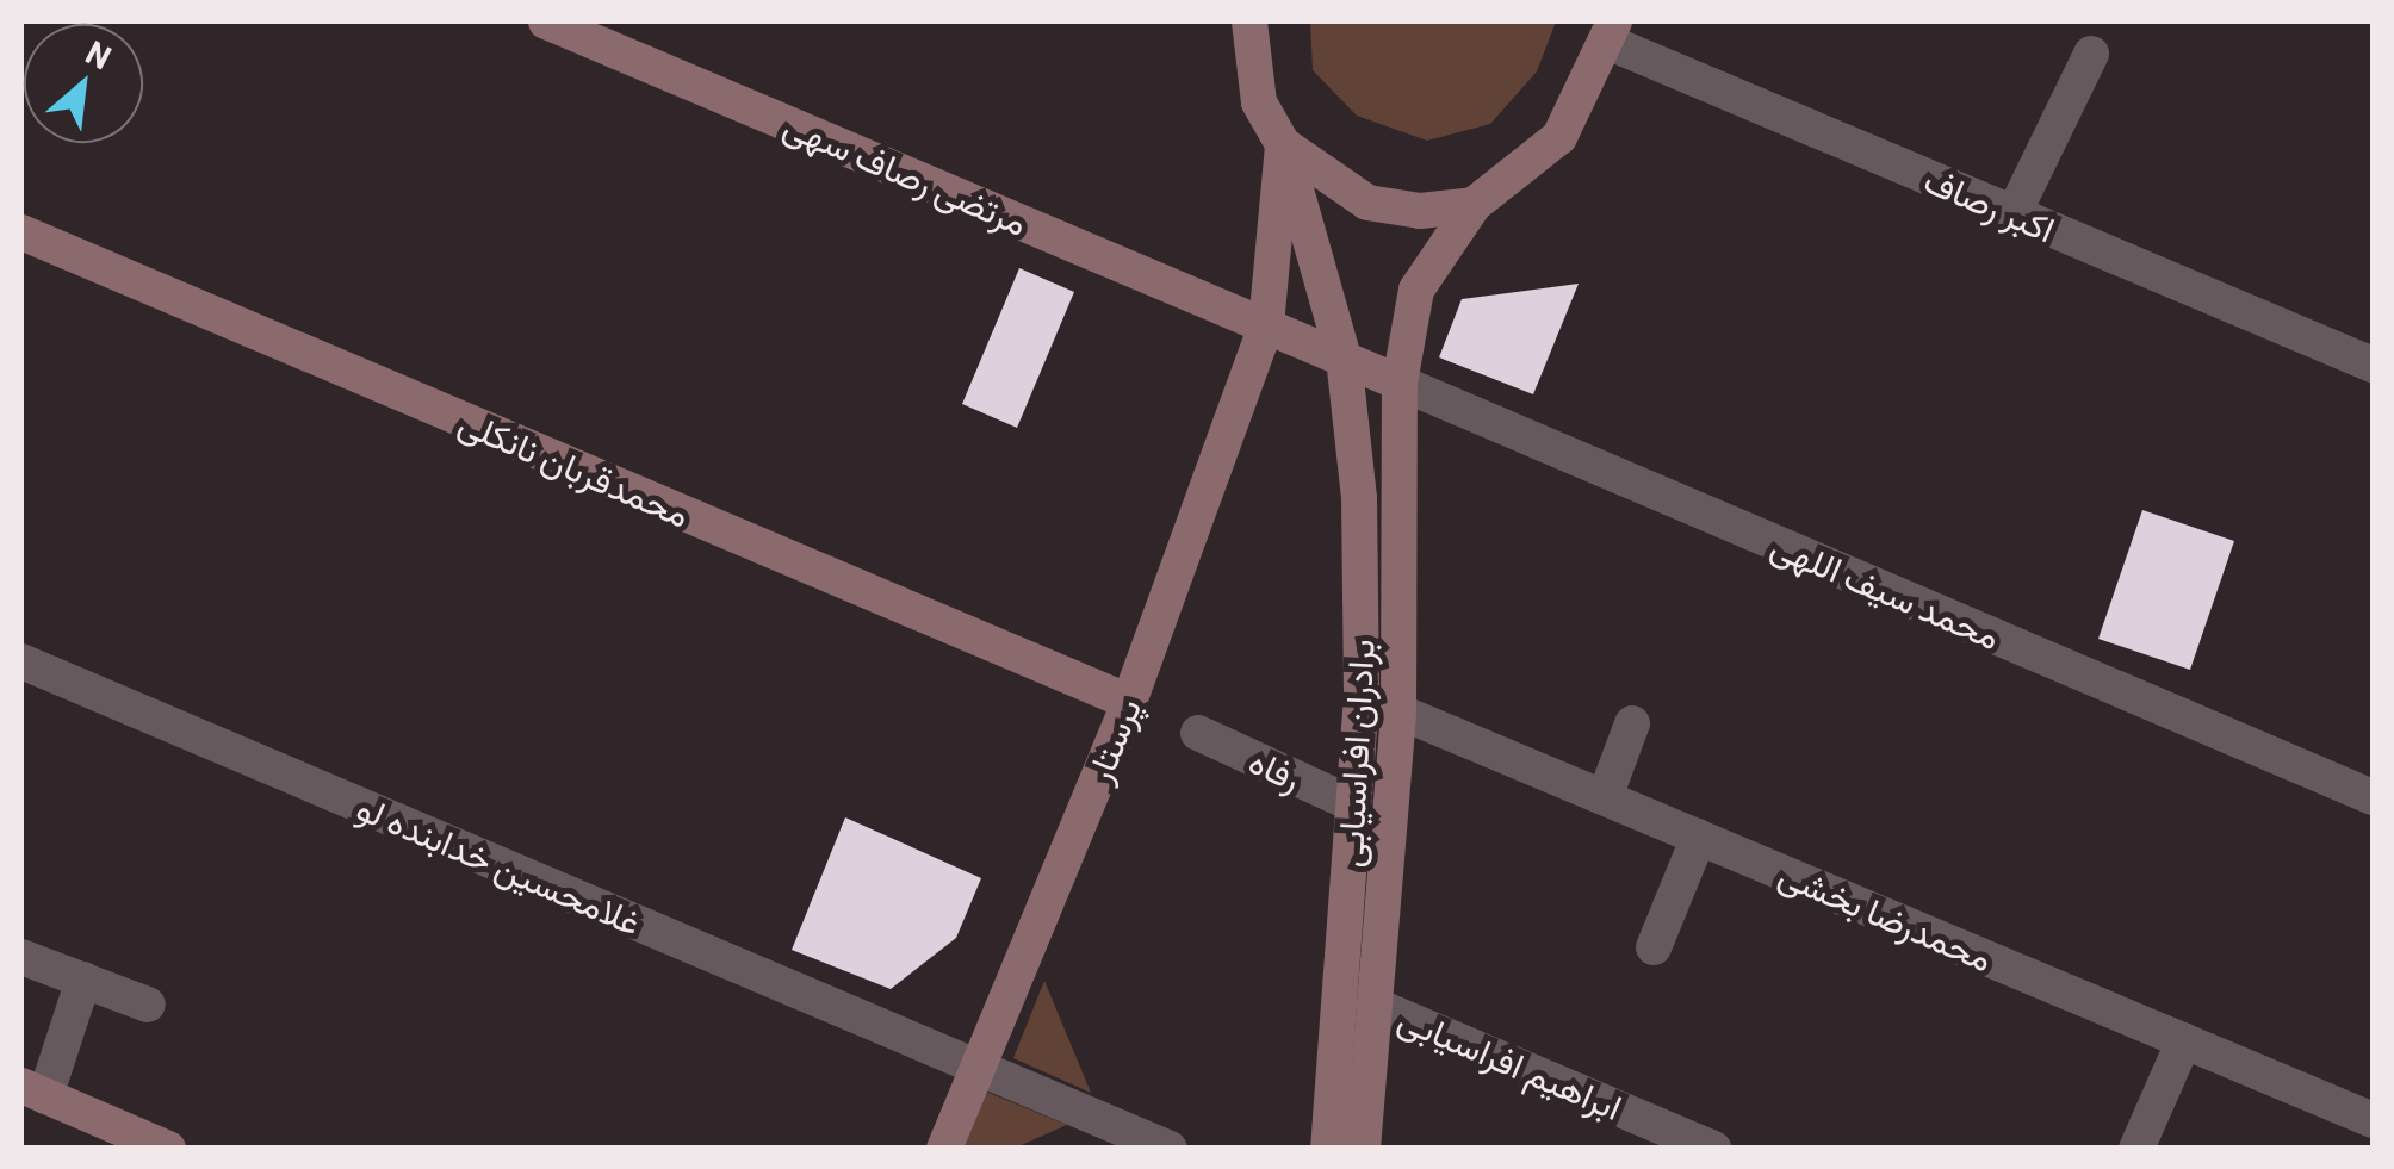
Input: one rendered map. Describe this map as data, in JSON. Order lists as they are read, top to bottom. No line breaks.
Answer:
{"streets":{"street":["مرتضی رصاف سهی","اکبر رصاف","محمدقربان نانکلی","محمد سیف اللهی","پرستار","برادران افراسیابی","رفاه","غلامحسین خدابنده لو","محمدرضا بخشی","ابراهیم افراسیابی"]},"crossings":[["مرتضی رصاف سهی","محمد سیف اللهی"],["مرتضی رصاف سهی","پرستار"],["مرتضی رصاف سهی","برادران افراسیابی"],["اکبر رصاف","برادران افراسیابی"],["محمدقربان نانکلی","پرستار"],["محمد سیف اللهی","برادران افراسیابی"],["پرستار","برادران افراسیابی"],["پرستار","غلامحسین خدابنده لو"],["برادران افراسیابی","رفاه"],["برادران افراسیابی","محمدرضا بخشی"],["برادران افراسیابی","ابراهیم افراسیابی"]],"north":"top right"}
